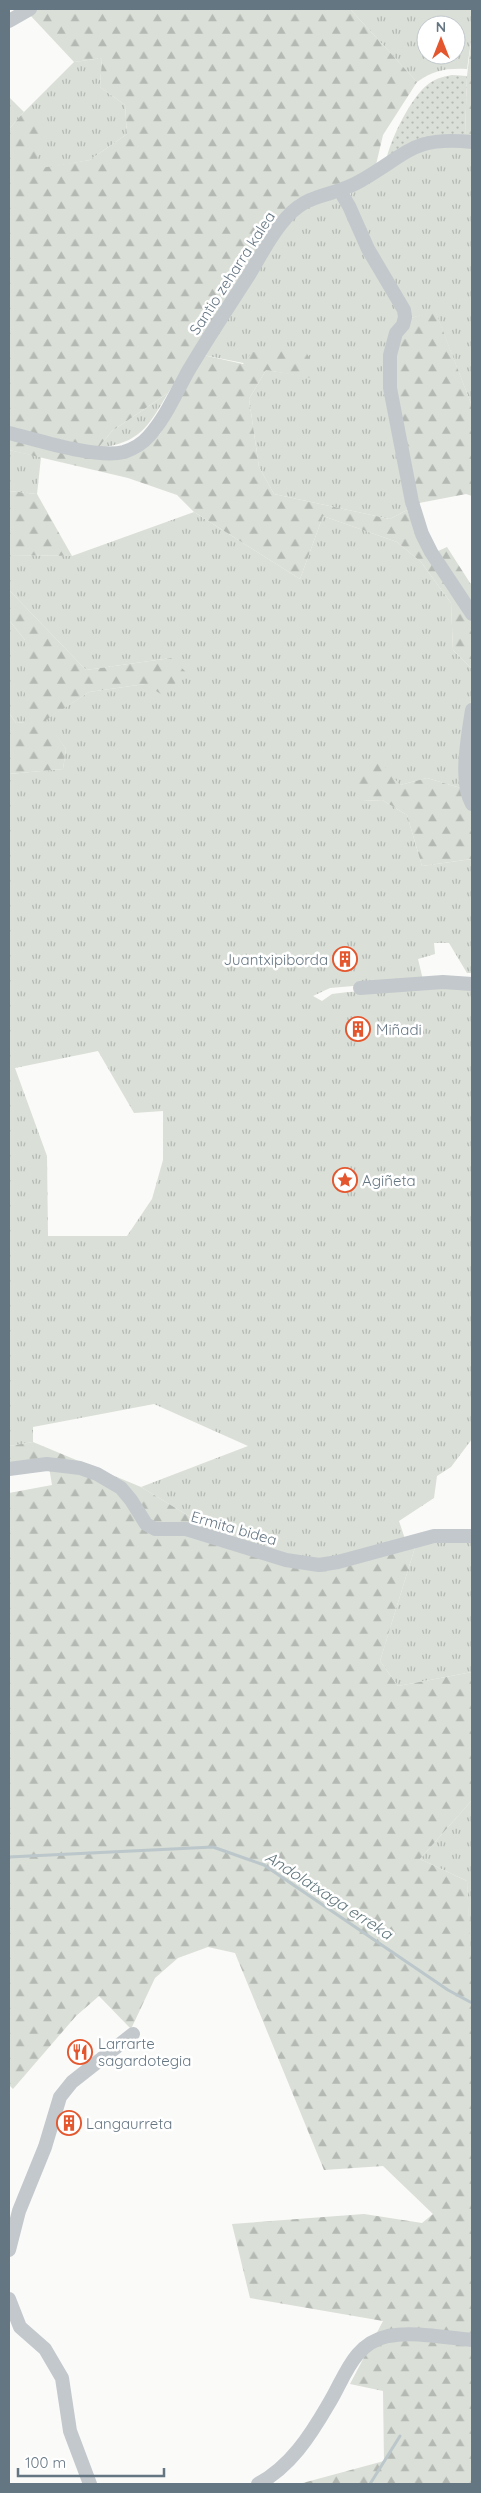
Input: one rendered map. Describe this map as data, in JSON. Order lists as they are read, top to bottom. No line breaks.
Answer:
{"streets":{"street":["Santio zeharra kalea","Ermita bidea"]},"water":["Andolatxaga erreka"],"places":{"building":["Juantxipiborda","Miñadi","Langaurreta"],"place":["Agiñeta"],"restaurant":["Larrarte sagardotegia"]},"scale_bar":"100 m","north":"top"}
